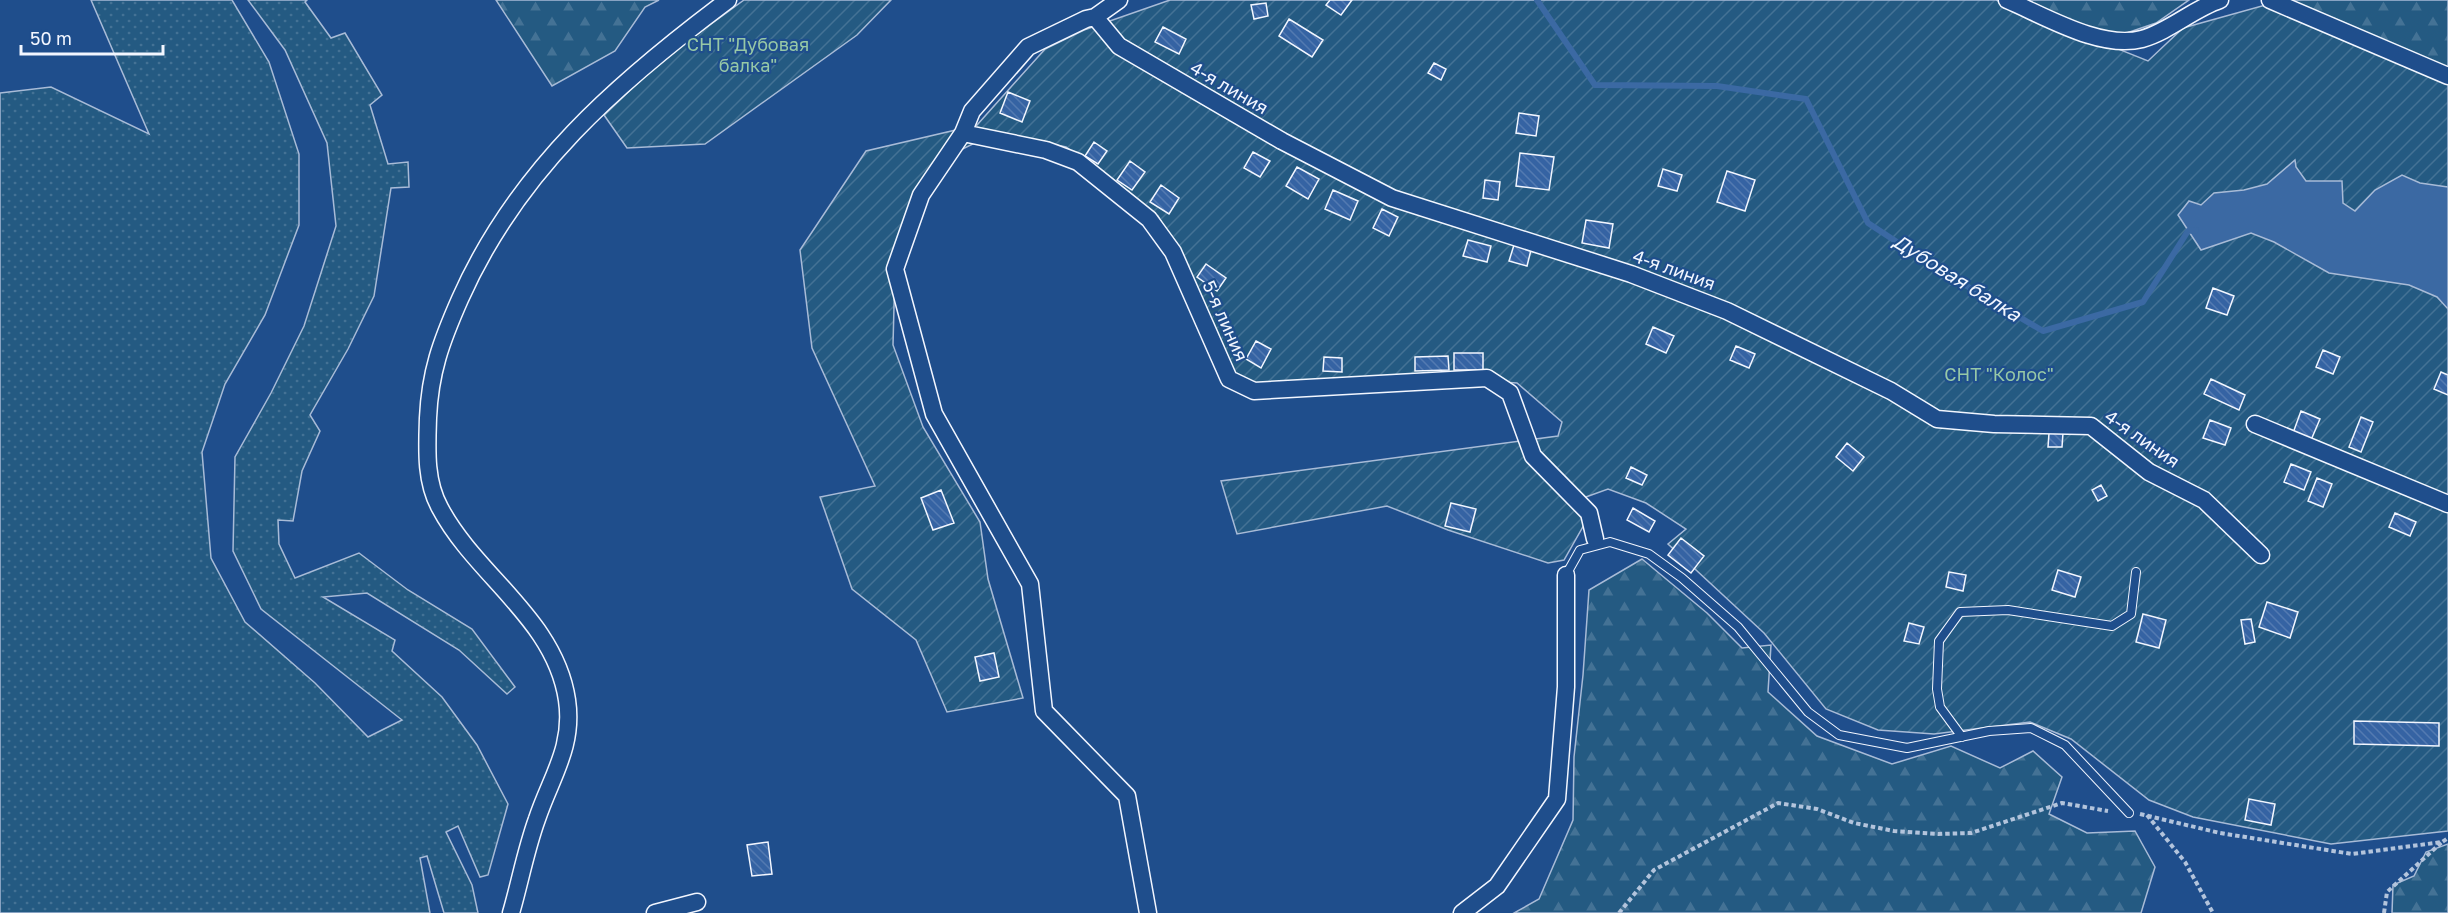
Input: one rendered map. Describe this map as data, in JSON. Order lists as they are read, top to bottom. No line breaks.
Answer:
{"streets":{"street":["4-я линия","5-я линия"]},"water":["Дубовая балка"],"parks":["СНТ \"Дубовая балка\"","СНТ \"Колос\""],"scale_bar":"50 m"}
